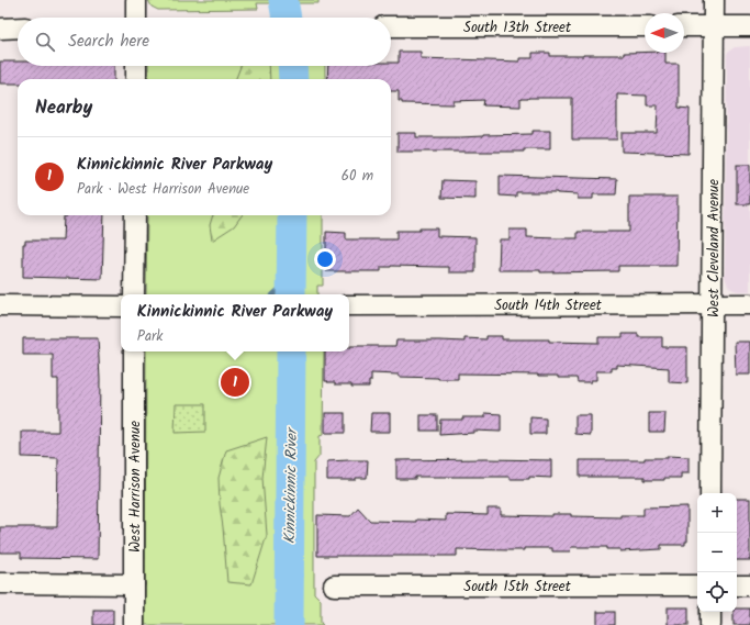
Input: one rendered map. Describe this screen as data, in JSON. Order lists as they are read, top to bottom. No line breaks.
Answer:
{"streets":{"street":["South 13th Street","West Cleveland Avenue","South 14th Street","West Harrison Avenue","South 15th Street"]},"crossings":[["West Cleveland Avenue","South 14th Street"]],"water":["Kinnickinnic River"],"north":"left","page":{"search":"Search here","heading":"Nearby","list":[{"mark":"1","name":"Kinnickinnic River Parkway","note":"Park · West Harrison Avenue","value":"60 m"}],"popup":["Kinnickinnic River Parkway","Park"],"pins":"1","map_buttons":["+","−"]}}
